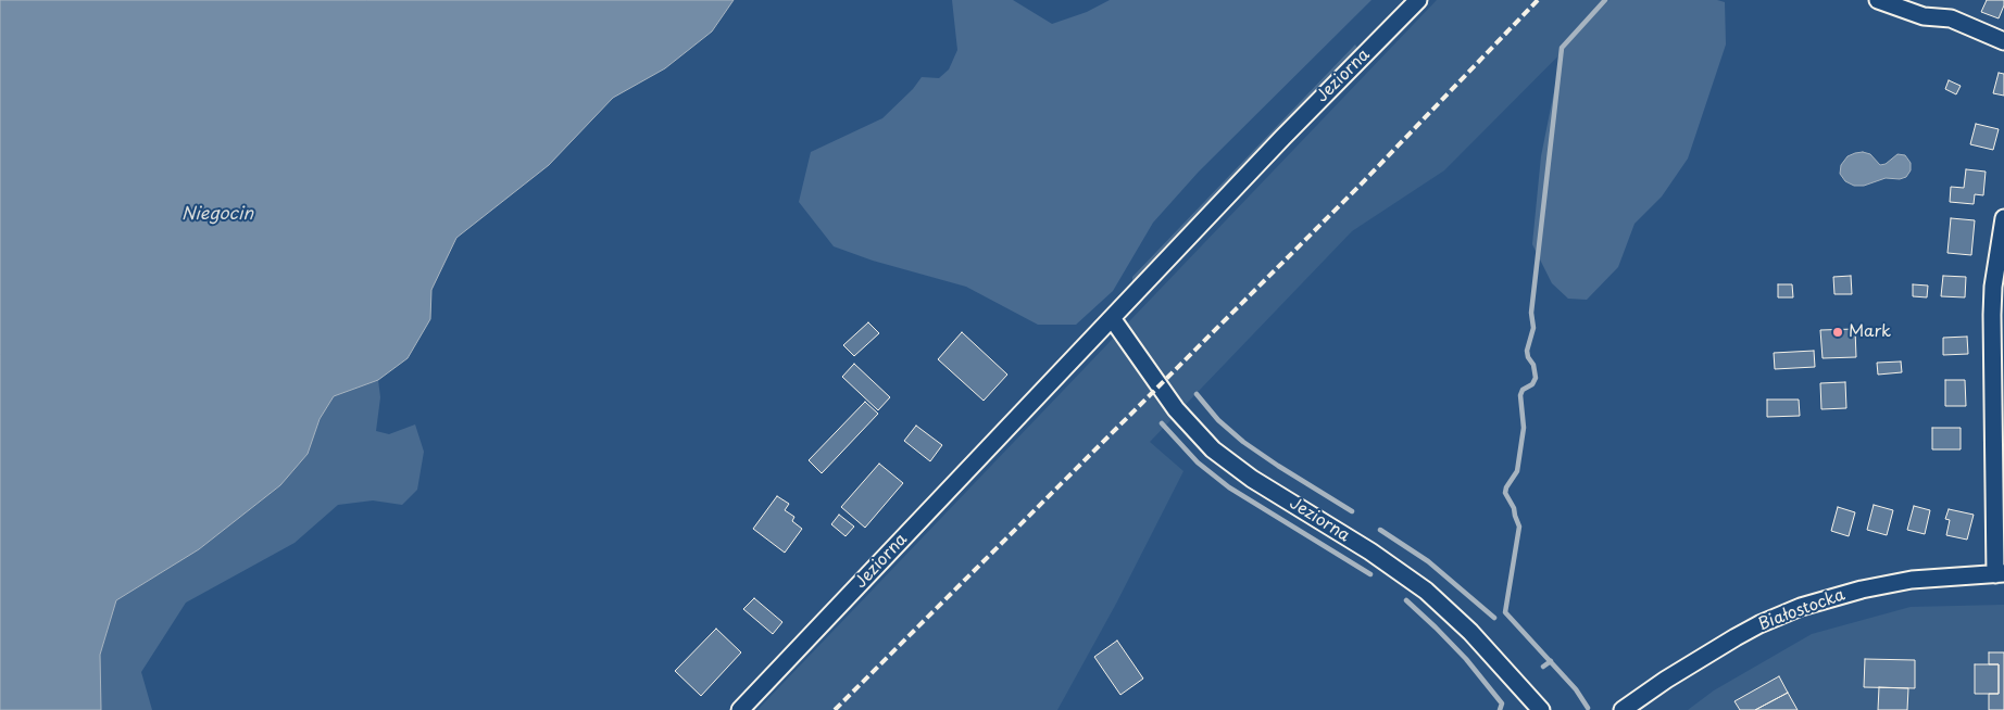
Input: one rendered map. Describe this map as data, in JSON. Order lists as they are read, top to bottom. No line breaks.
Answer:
{"streets":{"street":["Jeziorna","Białostocka"]},"water":["Niegocin"],"places":["Mark"]}
